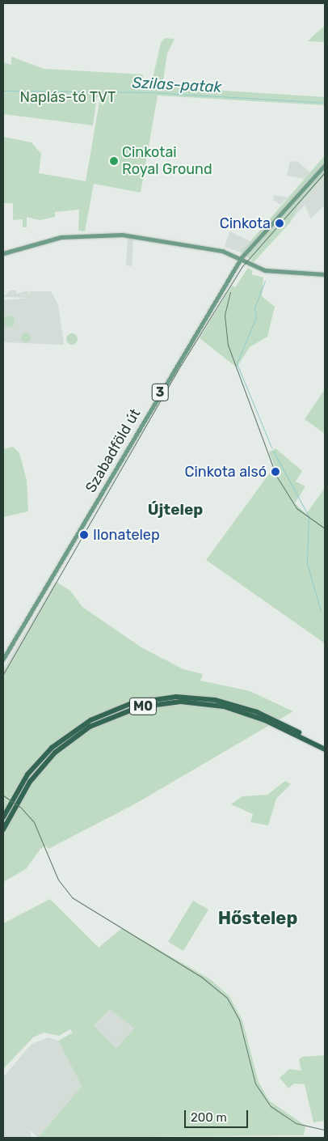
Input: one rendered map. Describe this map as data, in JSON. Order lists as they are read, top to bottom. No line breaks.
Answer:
{"streets":{"highway":["M0"],"main road":["3","Szabadföld út"]},"districts":["Újtelep","Hőstelep"],"water":["Szilas-patak"],"parks":["Naplás-tó TVT"],"places":["Cinkotai Royal Ground","Cinkota","Cinkota alsó","Ilonatelep"],"scale_bar":"200 m"}
